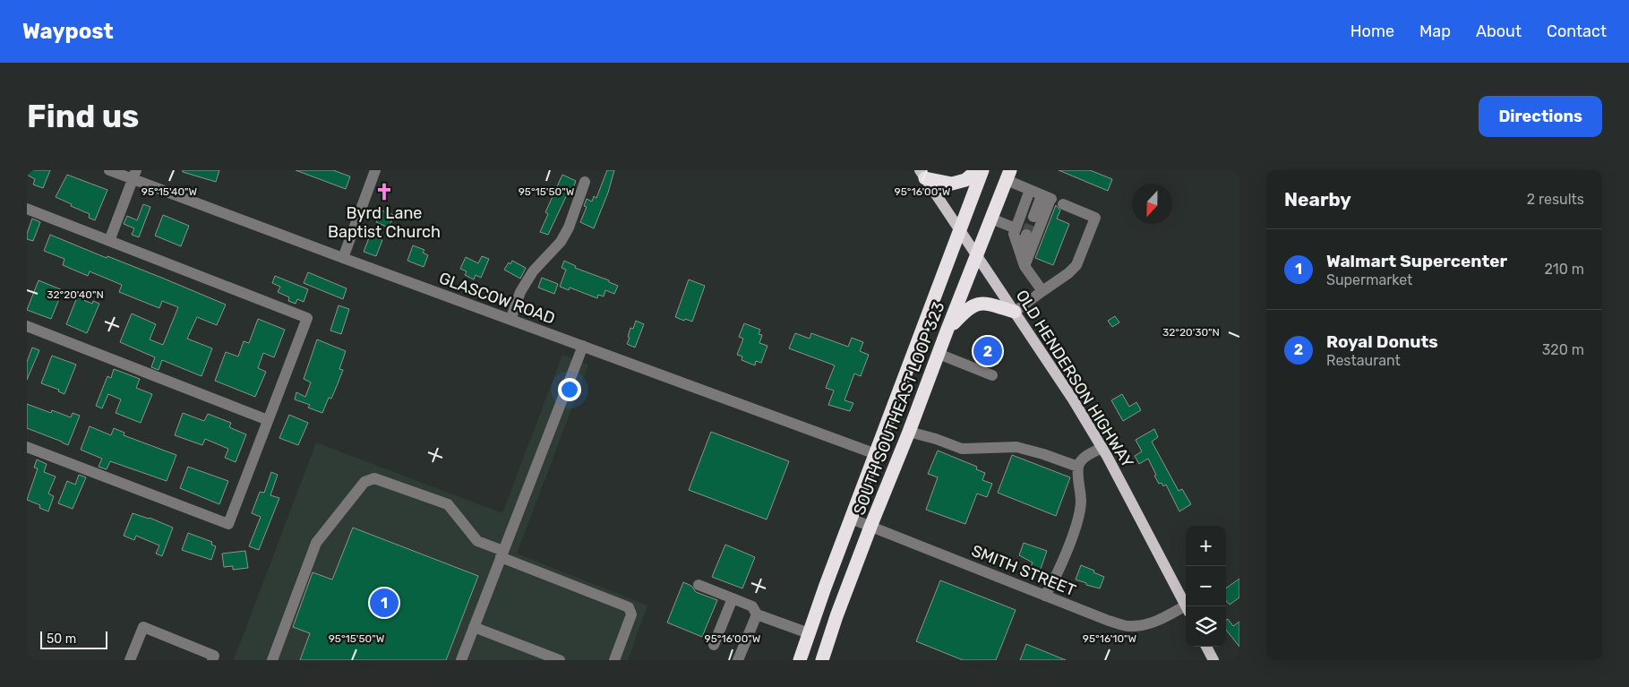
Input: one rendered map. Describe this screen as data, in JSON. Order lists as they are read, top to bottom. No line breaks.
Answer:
{"streets":{"highway":["SOUTH SOUTHEAST LOOP 323"],"main road":["OLD HENDERSON HIGHWAY"],"street":["GLASCOW ROAD","SMITH STREET"]},"crossings":[["GLASCOW ROAD","SOUTH SOUTHEAST LOOP 323"],["OLD HENDERSON HIGHWAY","SOUTH SOUTHEAST LOOP 323"],["SOUTH SOUTHEAST LOOP 323","SMITH STREET"]],"places":{"church":["Byrd Lane Baptist Church"]},"scale_bar":"50 m","north":"bottom","page":{"header":"Waypost","nav":["Home","Map","About","Contact"],"buttons":"Directions","title":"Find us","heading":["Nearby","2 results"],"list":[{"mark":"1","name":"Walmart Supercenter","note":"Supermarket","value":"210 m"},{"mark":"2","name":"Royal Donuts","note":"Restaurant","value":"320 m"}],"pins":["2","1"],"map_buttons":["+","−"],"scale":"50 m"},"coordinates":["95°15'40\"W","95°15'50\"W","95°16'00\"W","32°20'40\"N","32°20'30\"N","95°16'10\"W"]}
